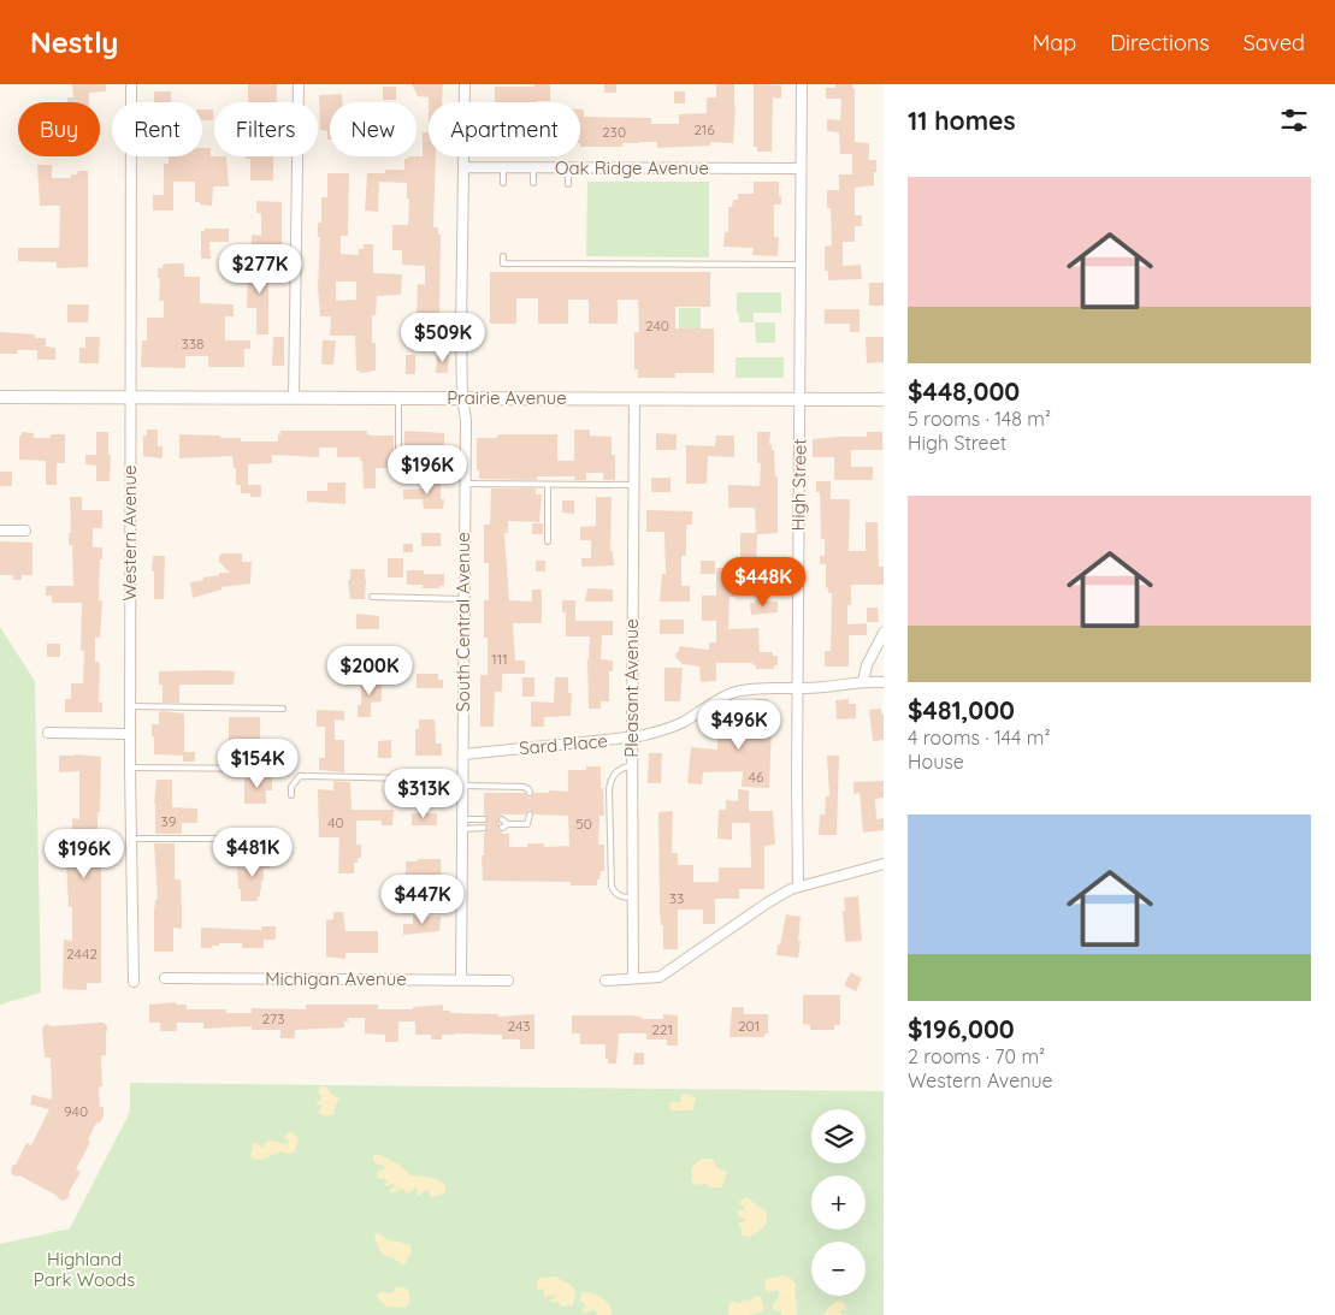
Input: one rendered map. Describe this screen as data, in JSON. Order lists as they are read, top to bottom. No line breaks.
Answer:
{"streets":{"main road":["Prairie Avenue"],"street":["Oak Ridge Avenue","High Street","Western Avenue","South Central Avenue","Pleasant Avenue","Sard Place","Michigan Avenue"]},"crossings":[["Oak Ridge Avenue","High Street"],["Oak Ridge Avenue","South Central Avenue"],["Prairie Avenue","High Street"],["Prairie Avenue","Western Avenue"],["Prairie Avenue","South Central Avenue"],["Prairie Avenue","Pleasant Avenue"],["High Street","Sard Place"],["South Central Avenue","Sard Place"],["South Central Avenue","Michigan Avenue"],["Pleasant Avenue","Sard Place"]],"parks":["Highland Park Woods"],"house_numbers":["216","230","240","338","111","46","39","40","50","33","2442","273","243","201","221","940"],"page":{"header":"Nestly","nav":["Map","Directions","Saved"],"heading":"11 homes","chip":["Buy","Rent","Filters","New","Apartment"],"list":[{"name":"$448,000","note":"5 rooms · 148 m² · High Street"},{"name":"$481,000","note":"4 rooms · 144 m² · House"},{"name":"$196,000","note":"2 rooms · 70 m² · Western Avenue"}],"price":["$277K","$509K","$196K","$448K","$200K","$496K","$154K","$313K","$481K","$196K","$447K"],"map_buttons":["+","−"]}}
